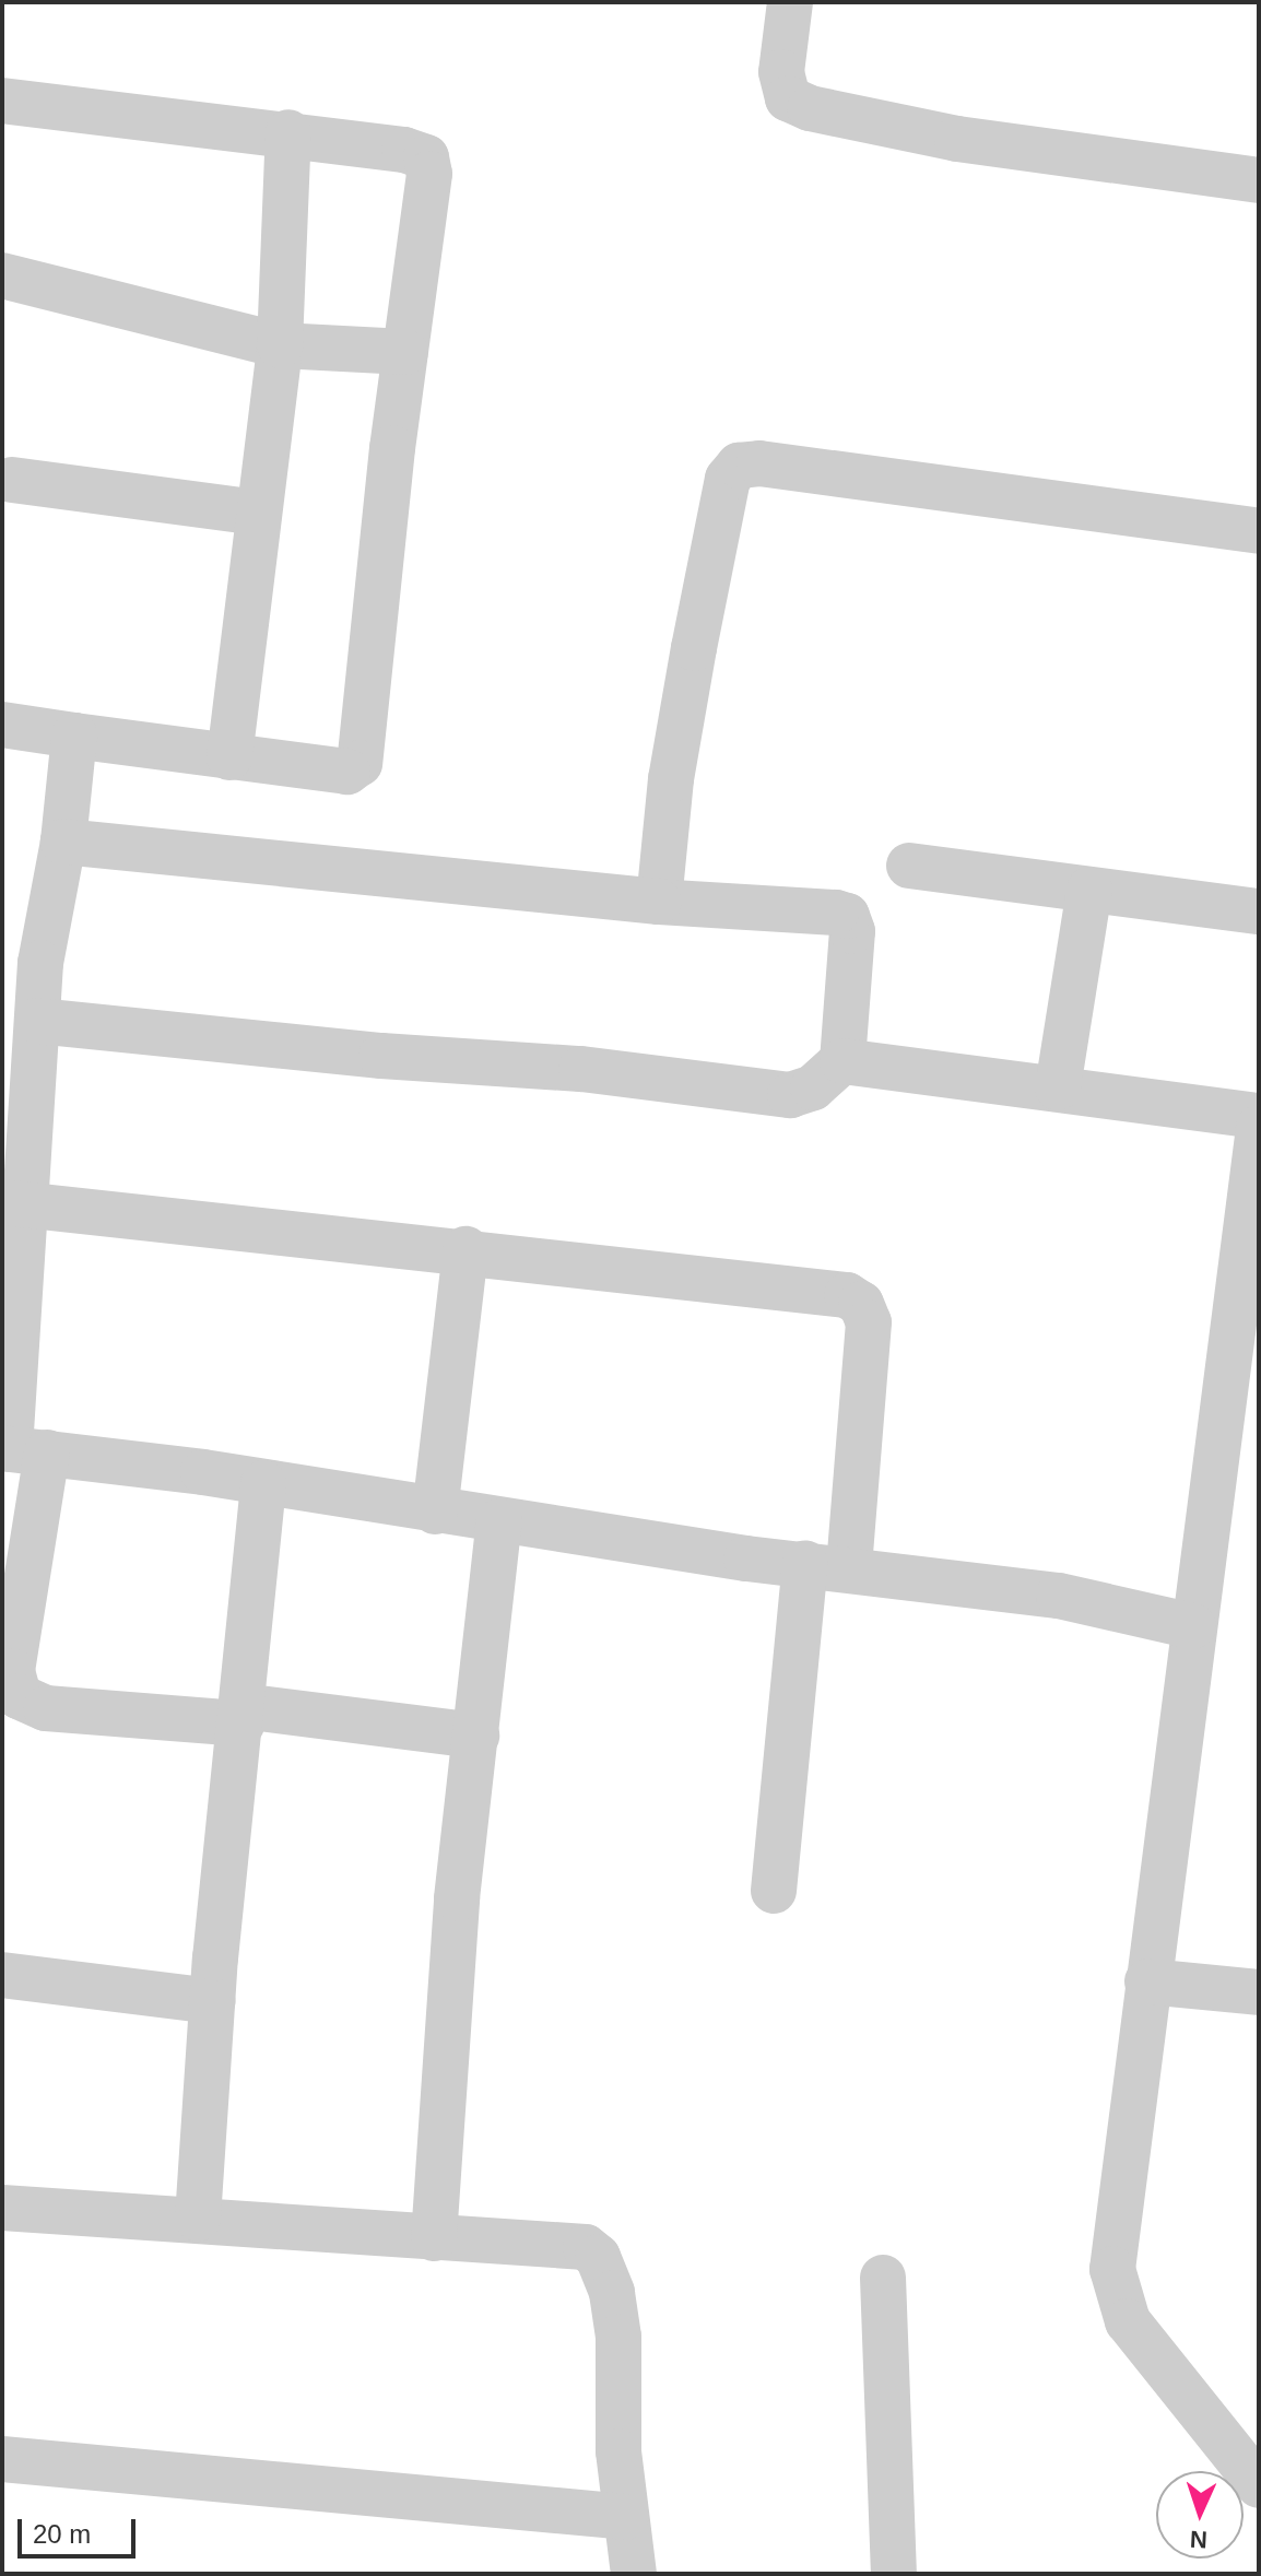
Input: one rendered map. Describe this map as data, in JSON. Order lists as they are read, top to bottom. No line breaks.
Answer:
{"scale_bar":"20 m","north":"bottom"}
